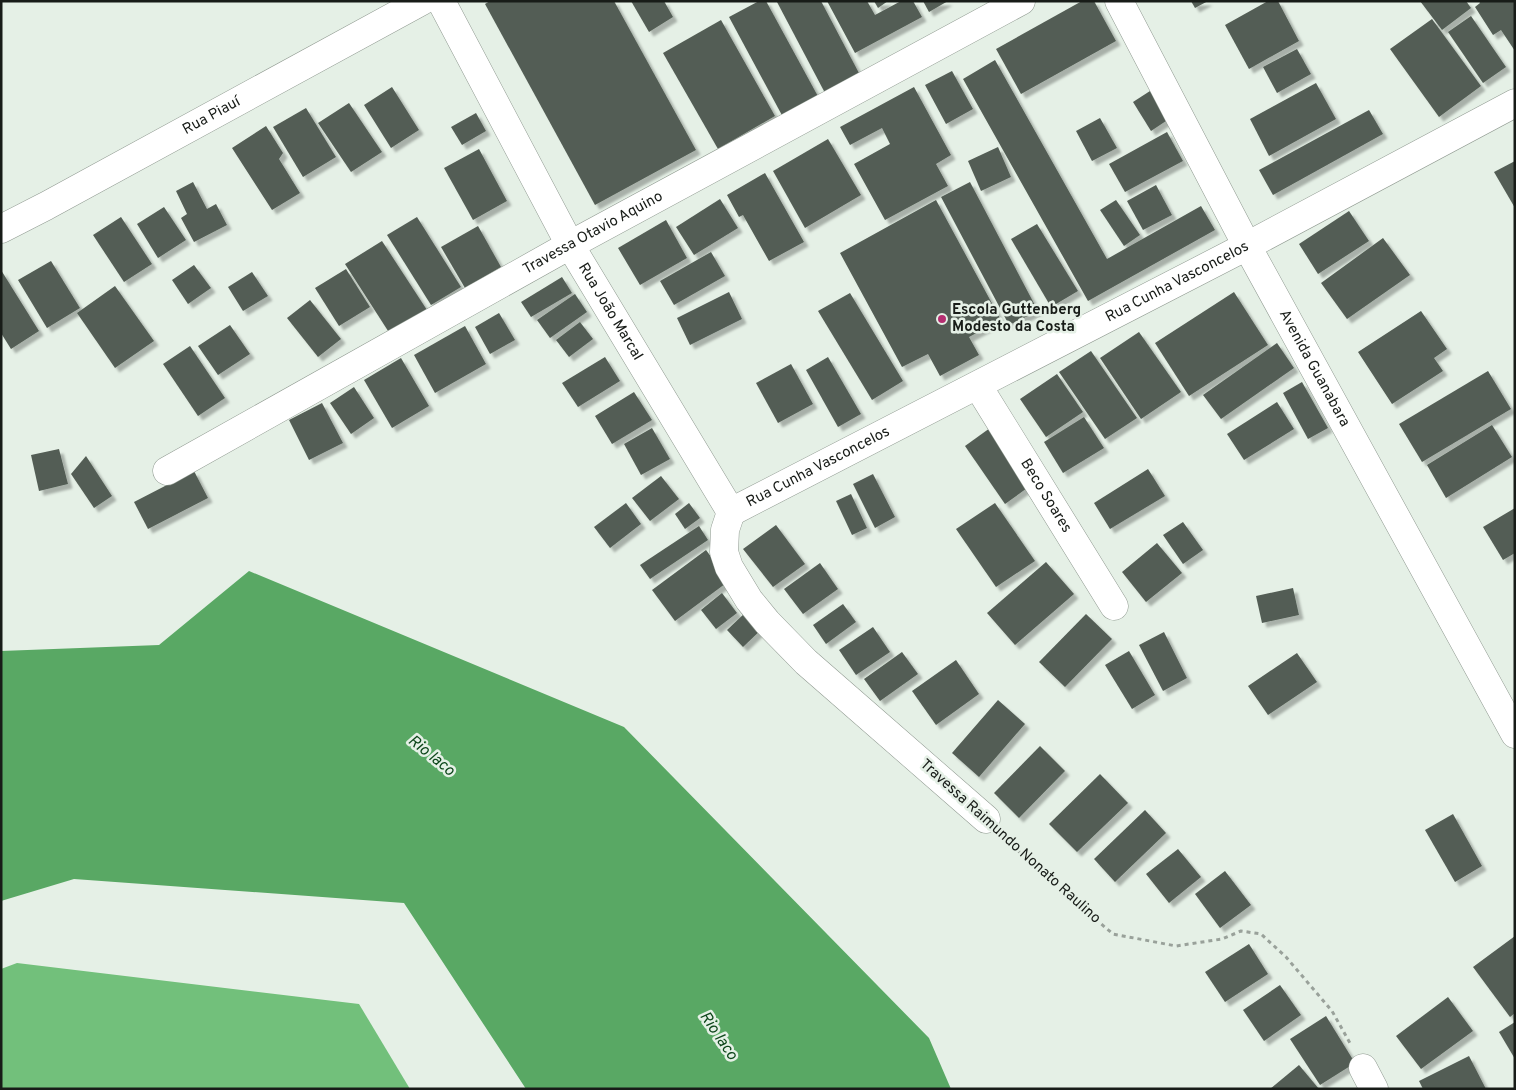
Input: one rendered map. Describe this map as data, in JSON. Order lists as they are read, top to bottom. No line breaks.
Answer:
{"streets":{"street":["Rua Piauí","Travessa Otavio Aquino","Rua Cunha Vasconcelos","Rua João Marcal","Avenida Guanabara","Beco Soares","Travessa Raimundo Nonato Raulino"]},"crossings":[["Travessa Otavio Aquino","Rua João Marcal"],["Rua Cunha Vasconcelos","Rua João Marcal"],["Rua Cunha Vasconcelos","Avenida Guanabara"],["Rua Cunha Vasconcelos","Beco Soares"],["Rua Cunha Vasconcelos","Travessa Raimundo Nonato Raulino"],["Rua João Marcal","Travessa Raimundo Nonato Raulino"]],"water":["Rio Iaco"],"places":["Escola Guttenberg Modesto da Costa"]}
